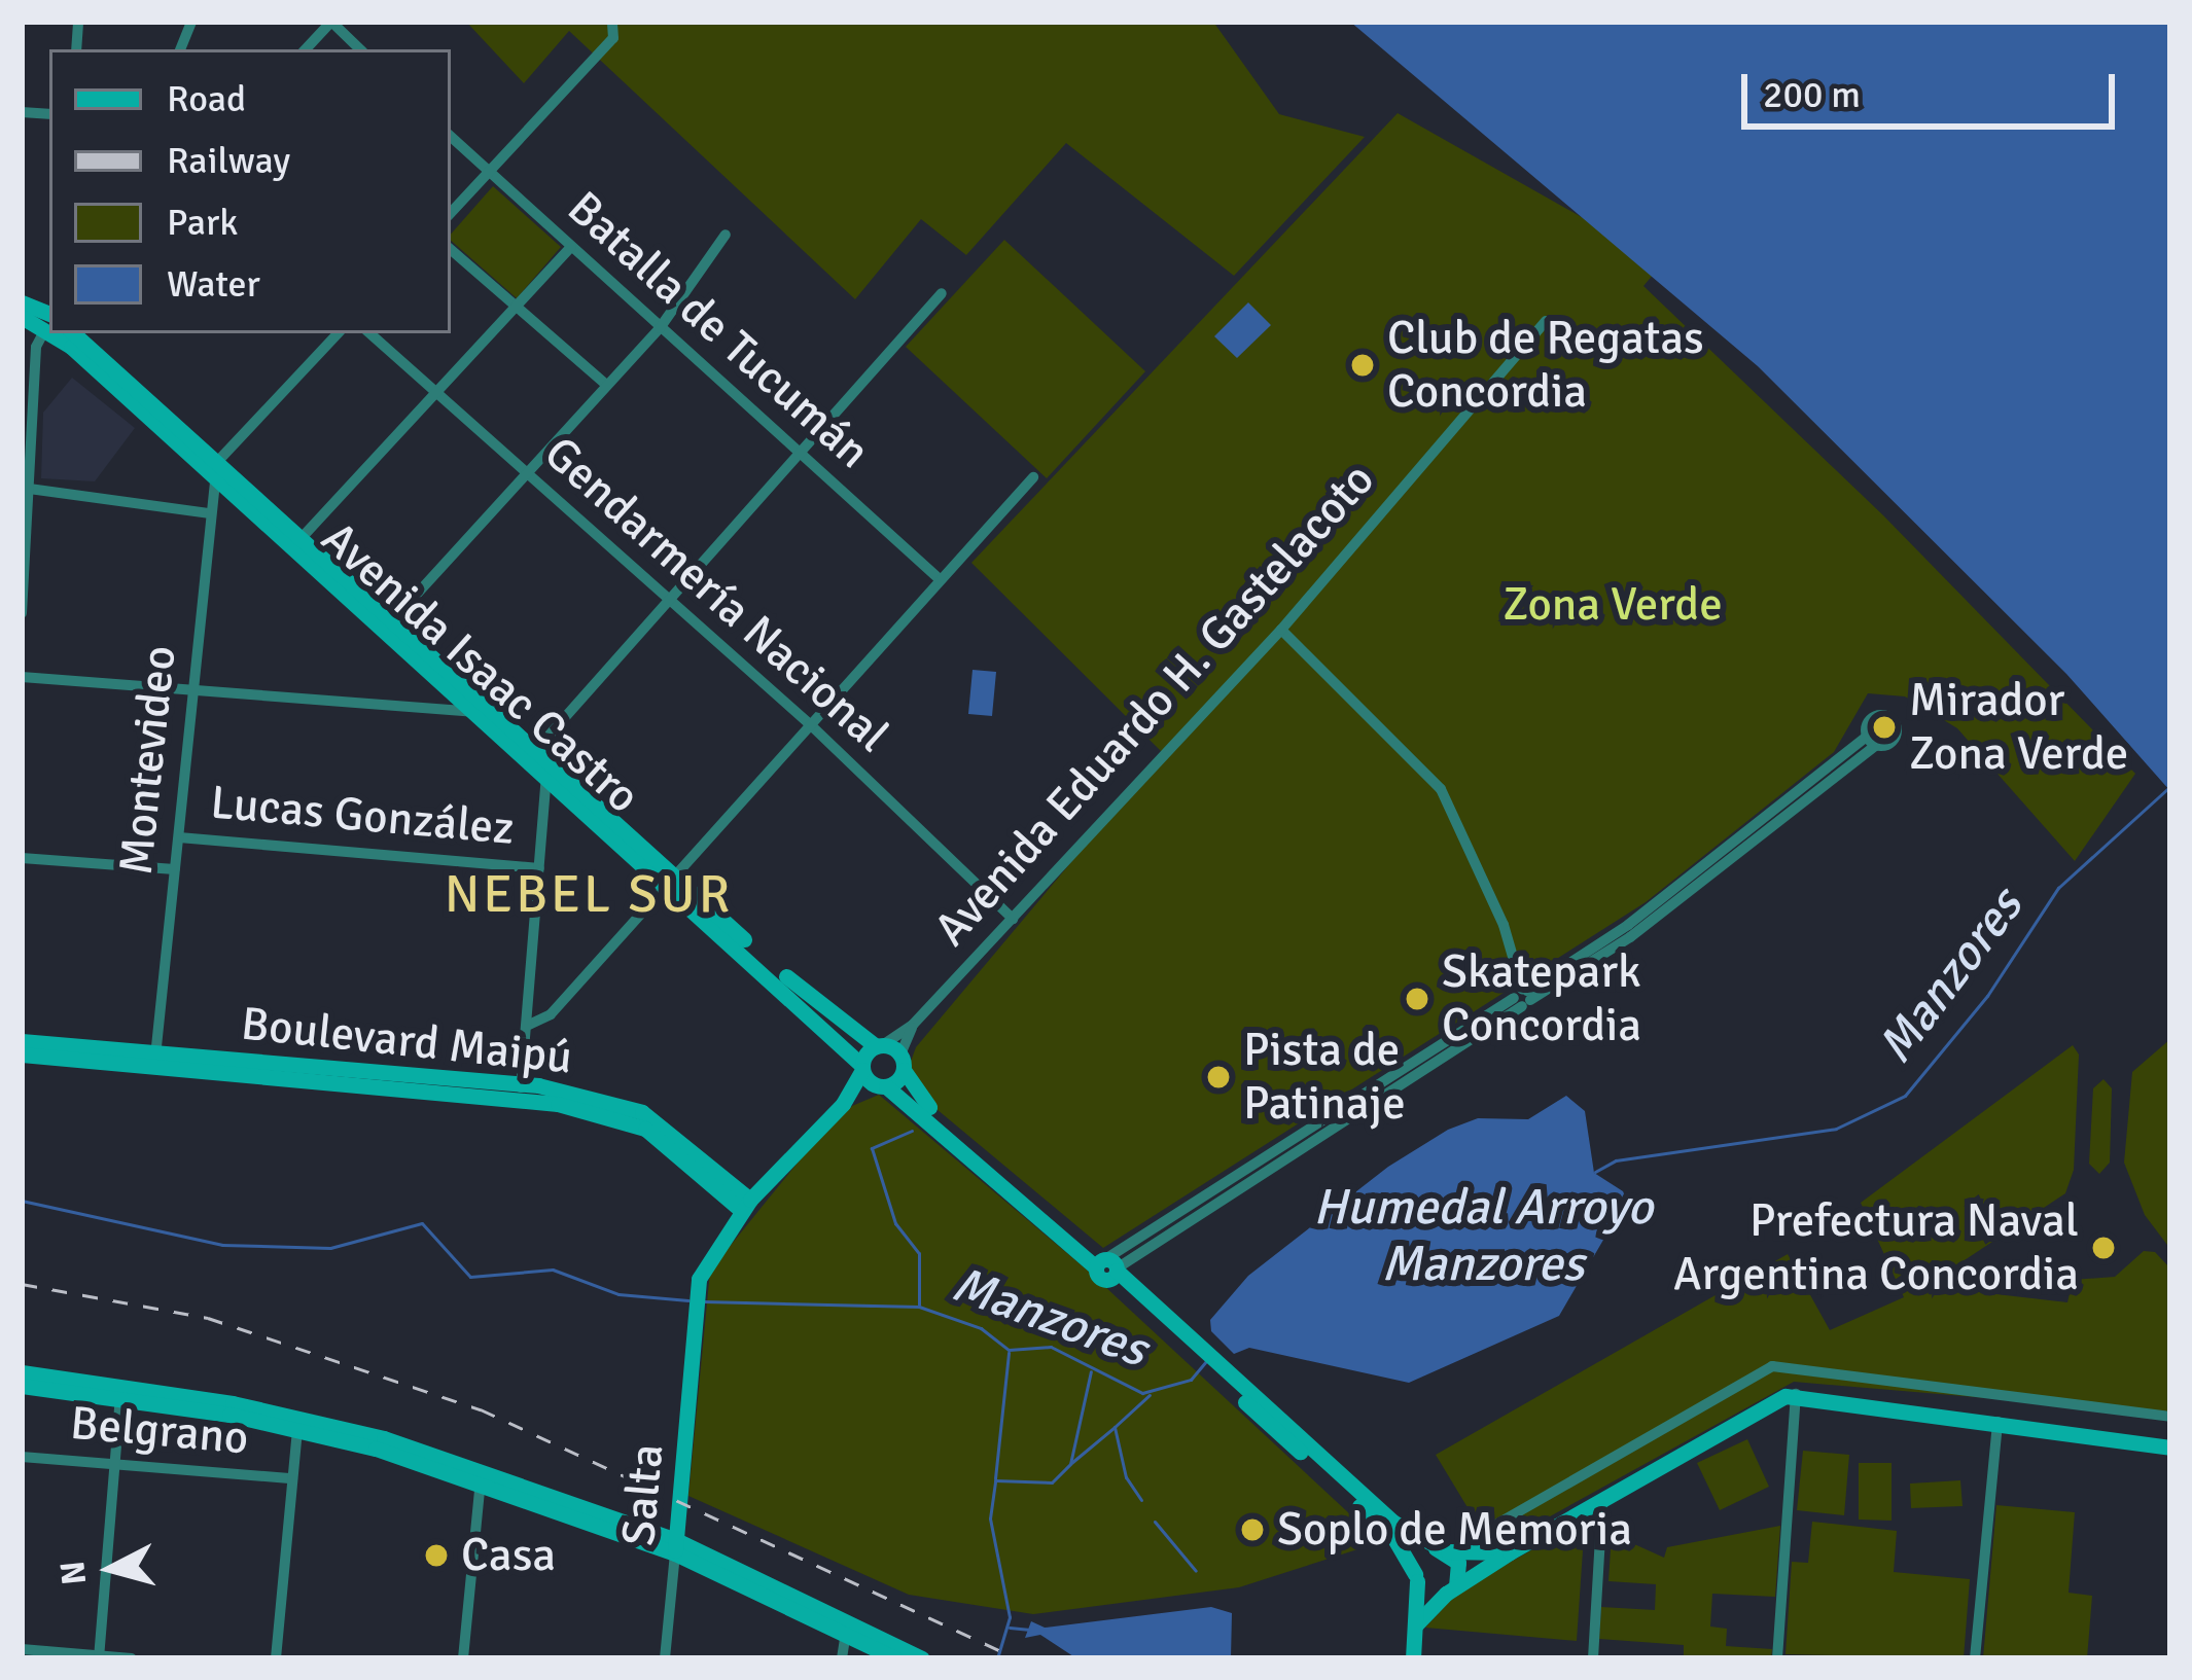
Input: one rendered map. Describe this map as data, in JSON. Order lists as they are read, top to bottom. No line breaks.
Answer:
{"streets":{"main road":["Avenida Isaac Castro","Boulevard Maipú","Salta"],"street":["Batalla de Tucumán","Gendarmería Nacional","Avenida Eduardo H. Gastelacoto","Montevideo","Lucas González","Belgrano"]},"crossings":[["Gendarmería Nacional","Avenida Eduardo H. Gastelacoto"],["Avenida Isaac Castro","Avenida Eduardo H. Gastelacoto"],["Avenida Isaac Castro","Montevideo"],["Montevideo","Lucas González"],["Montevideo","Boulevard Maipú"],["Boulevard Maipú","Salta"]],"districts":["NEBEL SUR"],"water":["Manzores","Humedal Arroyo Manzores"],"parks":["Zona Verde"],"places":["Club de Regatas Concordia","Mirador Zona Verde","Skatepark Concordia","Pista de Patinaje","Prefectura Naval Argentina Concordia","Soplo de Memoria","Casa"],"legend":["Road","Railway","Park","Water"],"scale_bar":"200 m","north":"left"}
